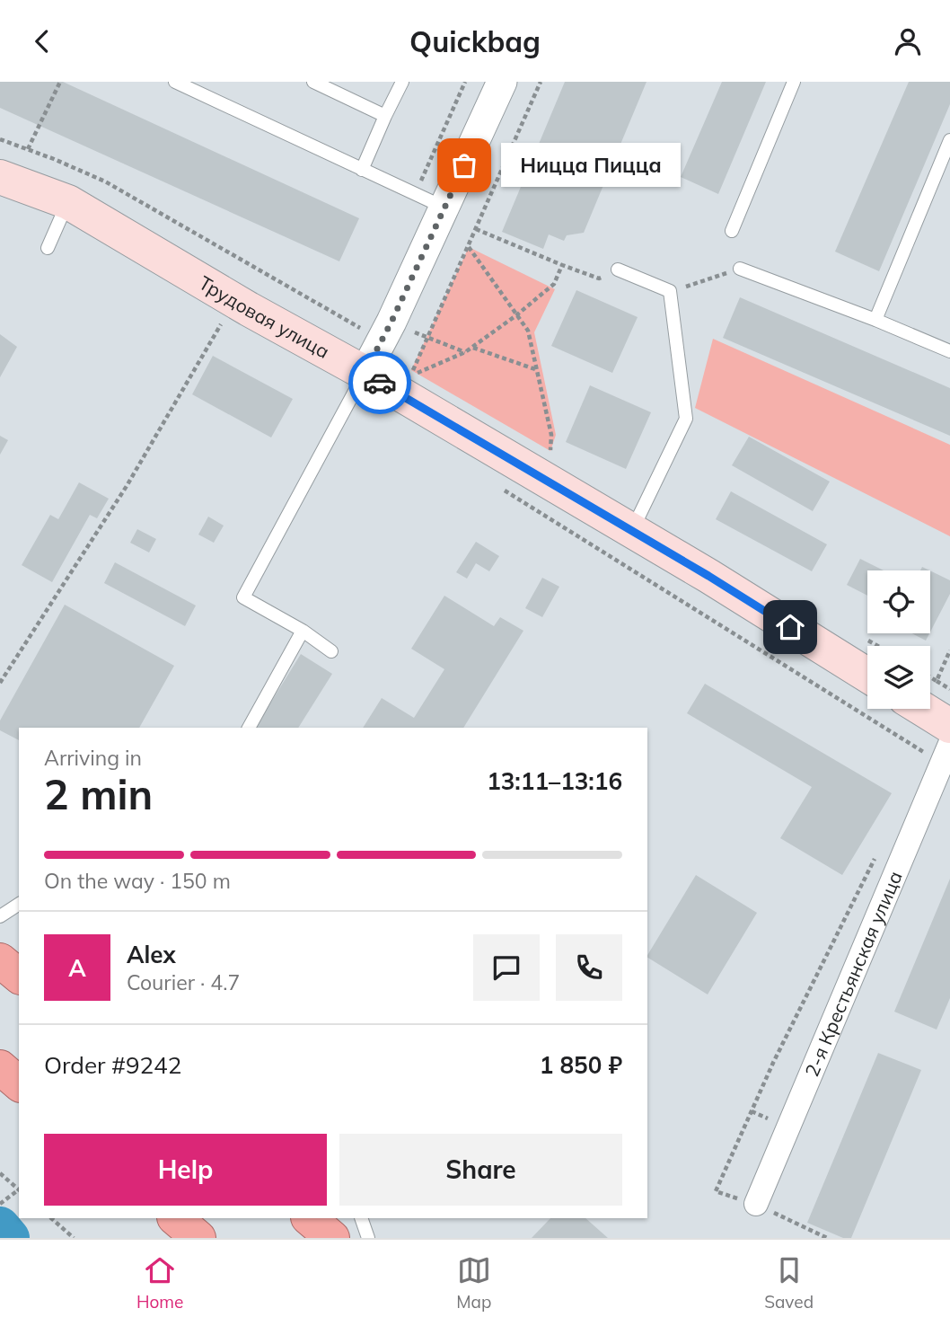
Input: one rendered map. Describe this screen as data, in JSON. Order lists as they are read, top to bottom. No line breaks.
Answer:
{"streets":{"main road":["Трудовая улица"],"street":["2-я Крестьянская улица"]},"places":["Ницца Пицца"],"page":{"header":"Quickbag","bubble":"Ницца Пицца","heading":["2 min","Arriving in","13:11–13:16"],"panel":["Alex","Courier · 4.7","Order #9242","1 850 ₽"],"bar":"On the way · 150 m","round":"A","buttons":["Help","Share"],"tabs":["Home","Map","Saved"]}}
